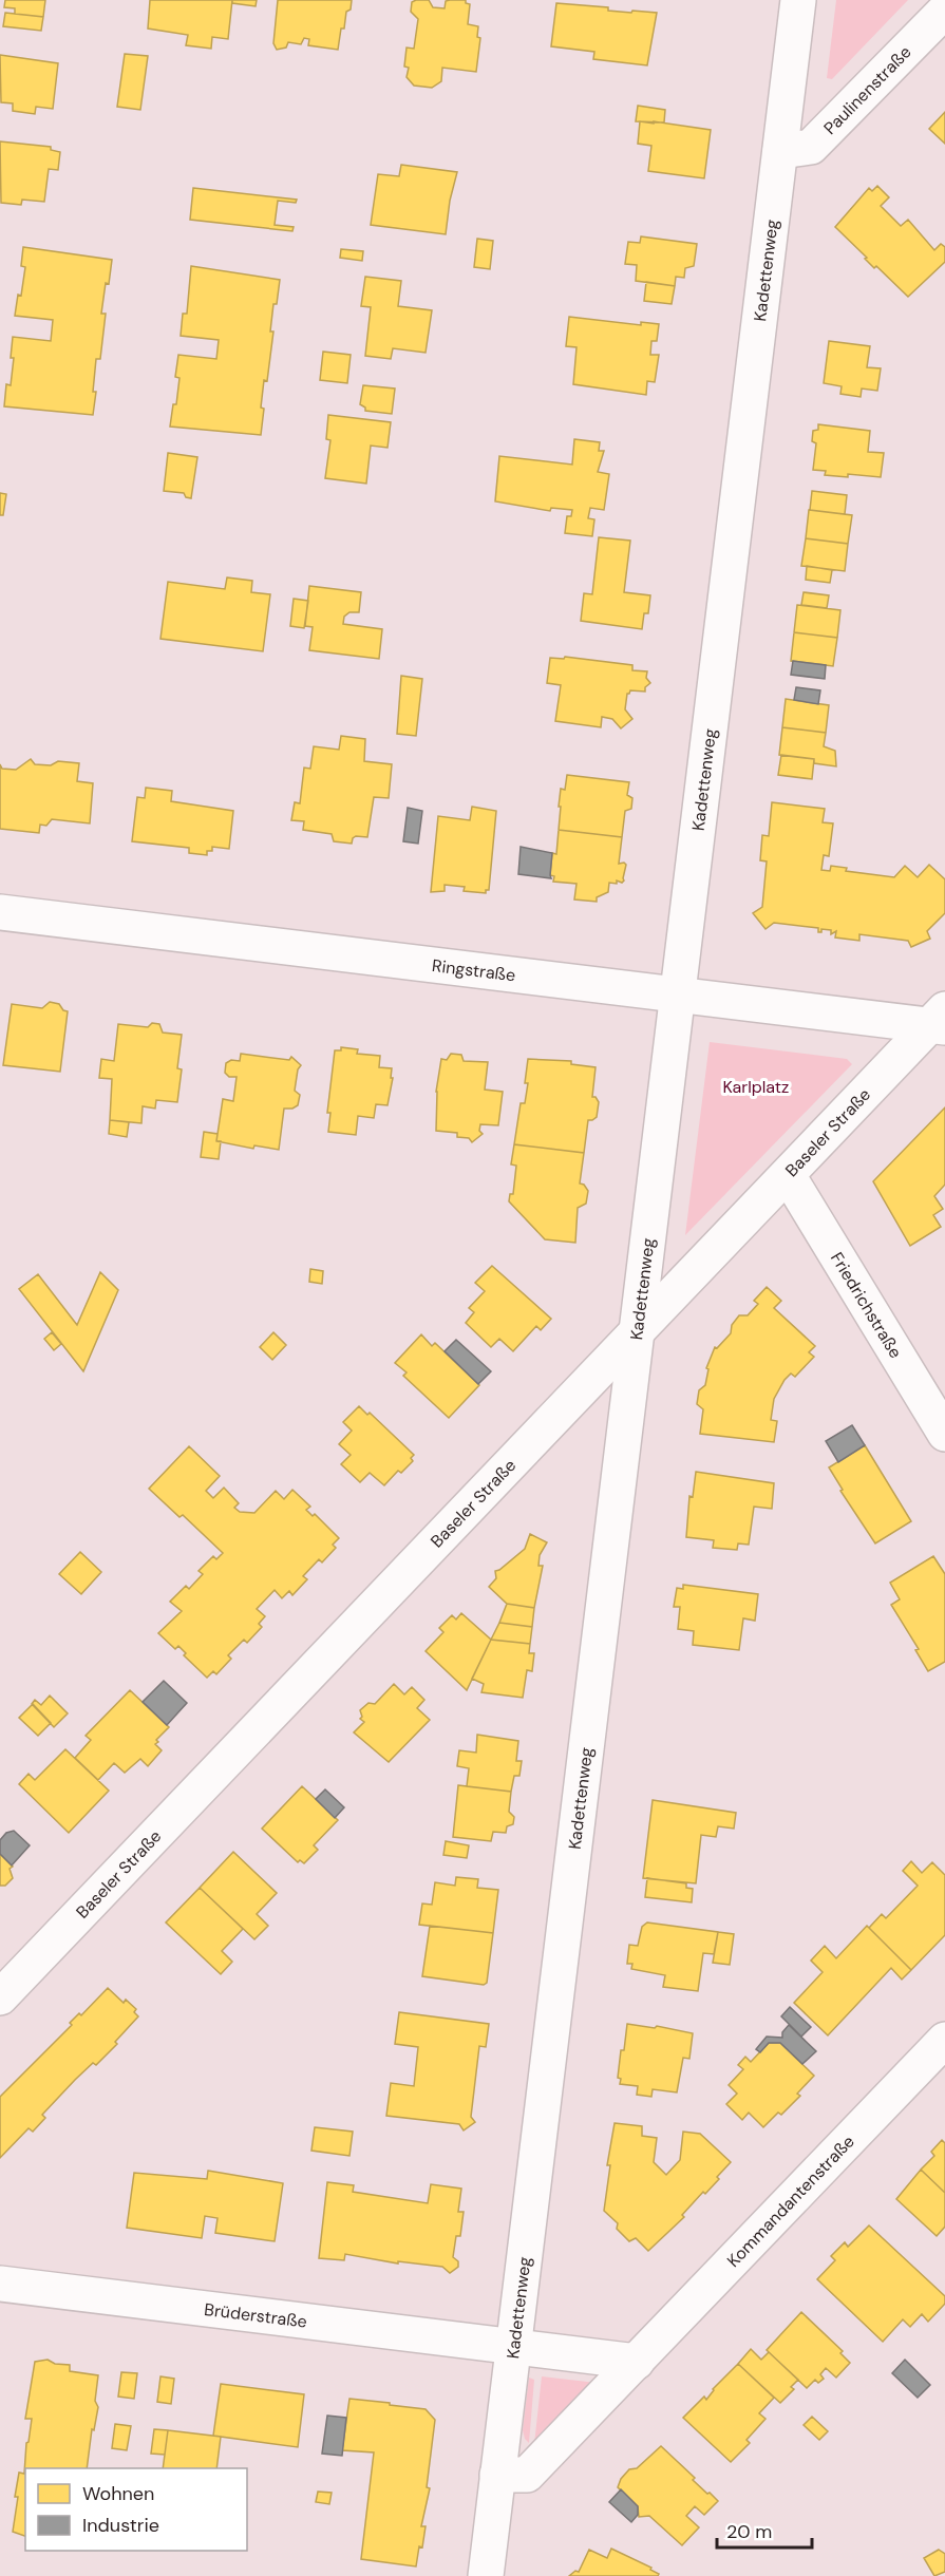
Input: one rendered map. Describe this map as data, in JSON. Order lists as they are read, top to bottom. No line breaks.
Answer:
{"streets":{"street":["Paulinenstraße","Kadettenweg","Ringstraße","Baseler Straße","Friedrichstraße","Kommandantenstraße","Brüderstraße"]},"crossings":[["Paulinenstraße","Kadettenweg"],["Kadettenweg","Ringstraße"],["Kadettenweg","Baseler Straße"],["Kadettenweg","Kommandantenstraße"],["Kadettenweg","Brüderstraße"],["Ringstraße","Baseler Straße"],["Baseler Straße","Friedrichstraße"]],"parks":["Karlplatz"],"legend":["Wohnen","Industrie"],"scale_bar":"20 m"}
